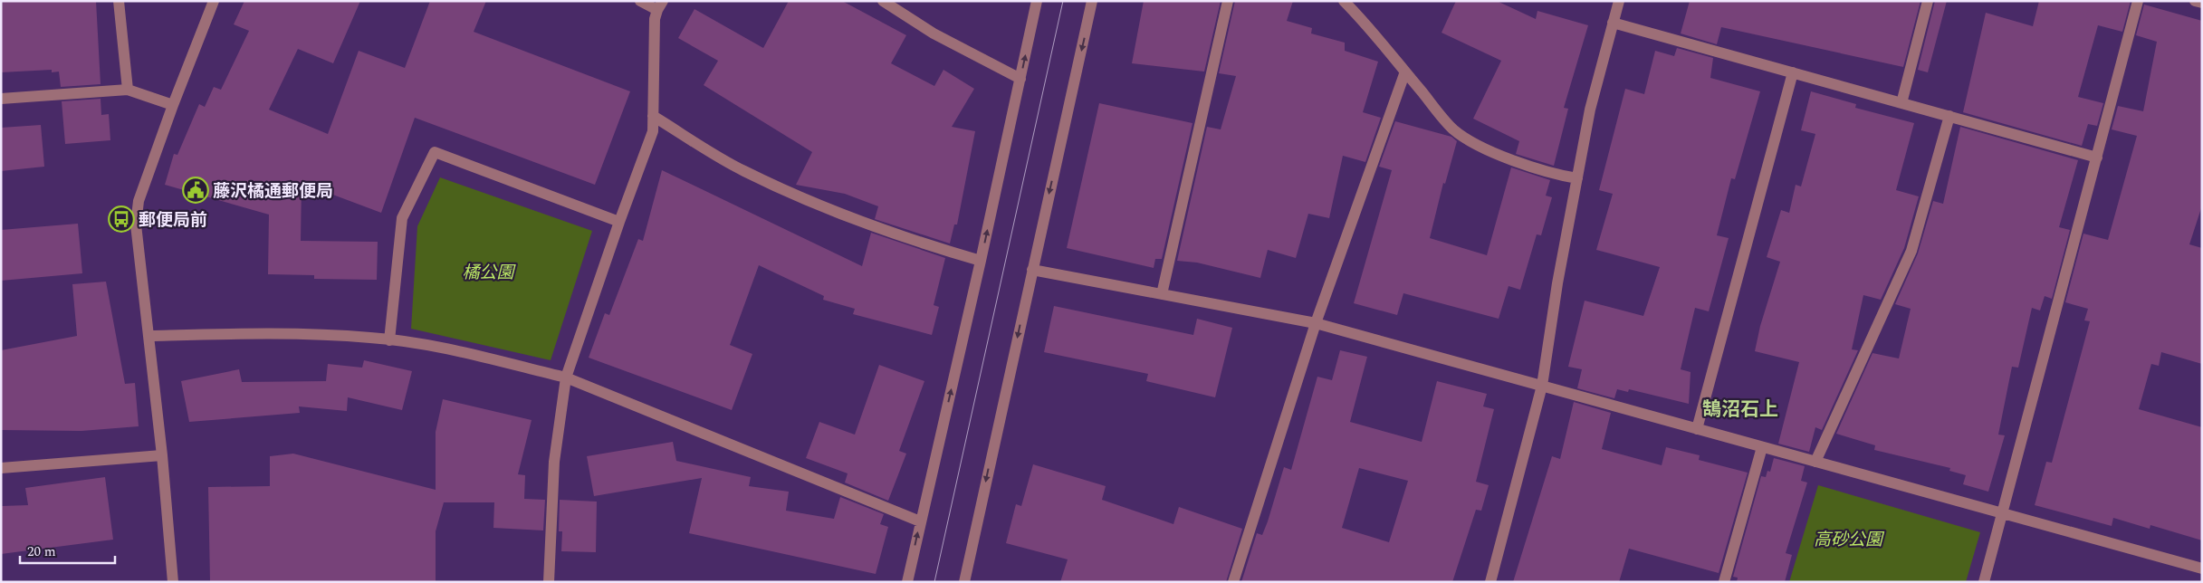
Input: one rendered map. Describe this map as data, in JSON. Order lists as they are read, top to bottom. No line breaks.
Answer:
{"districts":["鵠沼石上"],"parks":["橘公園","高砂公園"],"places":{"public building":["藤沢橘通郵便局"],"bus stop":["郵便局前"]},"scale_bar":"20 m"}
